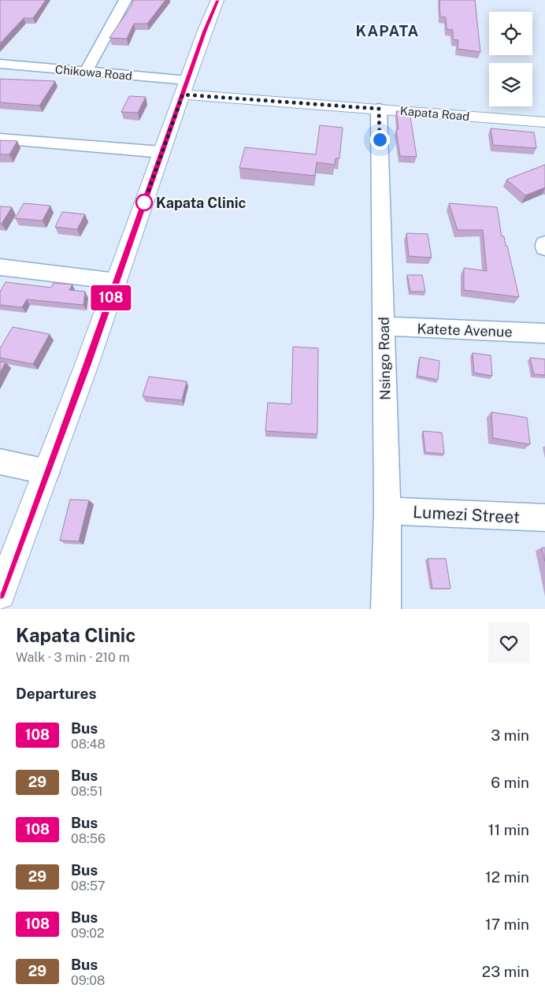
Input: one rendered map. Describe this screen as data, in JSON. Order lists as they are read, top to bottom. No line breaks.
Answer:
{"streets":{"street":["Chikowa Road","Kapata Road","Katete Avenue","Nsingo Road","Lumezi Street"]},"crossings":[["Chikowa Road","Kapata Road"],["Kapata Road","Nsingo Road"],["Katete Avenue","Nsingo Road"],["Nsingo Road","Lumezi Street"]],"districts":["KAPATA"],"places":["Kapata Clinic"],"lines":["bus line 108"],"page":{"on_map":"108","heading":[["Kapata Clinic","Walk · 3 min · 210 m"],"Departures"],"list":[{"mark":"108","name":"Bus","note":"08:48","value":"3 min"},{"mark":"29","name":"Bus","note":"08:51","value":"6 min"},{"mark":"108","name":"Bus","note":"08:56","value":"11 min"},{"mark":"29","name":"Bus","note":"08:57","value":"12 min"},{"mark":"108","name":"Bus","note":"09:02","value":"17 min"},{"mark":"29","name":"Bus","note":"09:08","value":"23 min"}]}}
